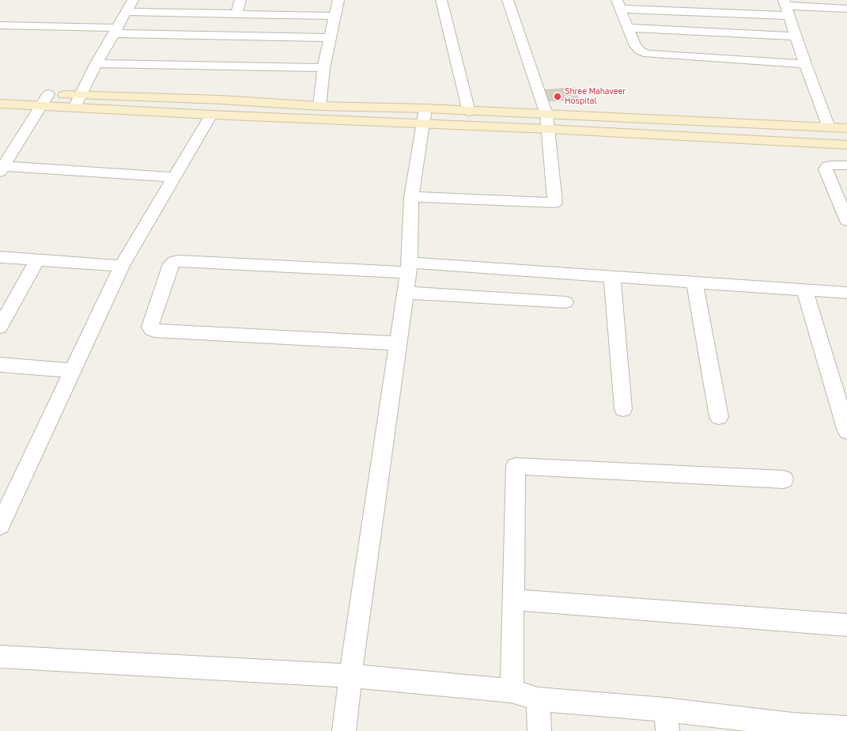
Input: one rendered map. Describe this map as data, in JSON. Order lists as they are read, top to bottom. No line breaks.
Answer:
{"places":["Shree Mahaveer Hospital"]}
